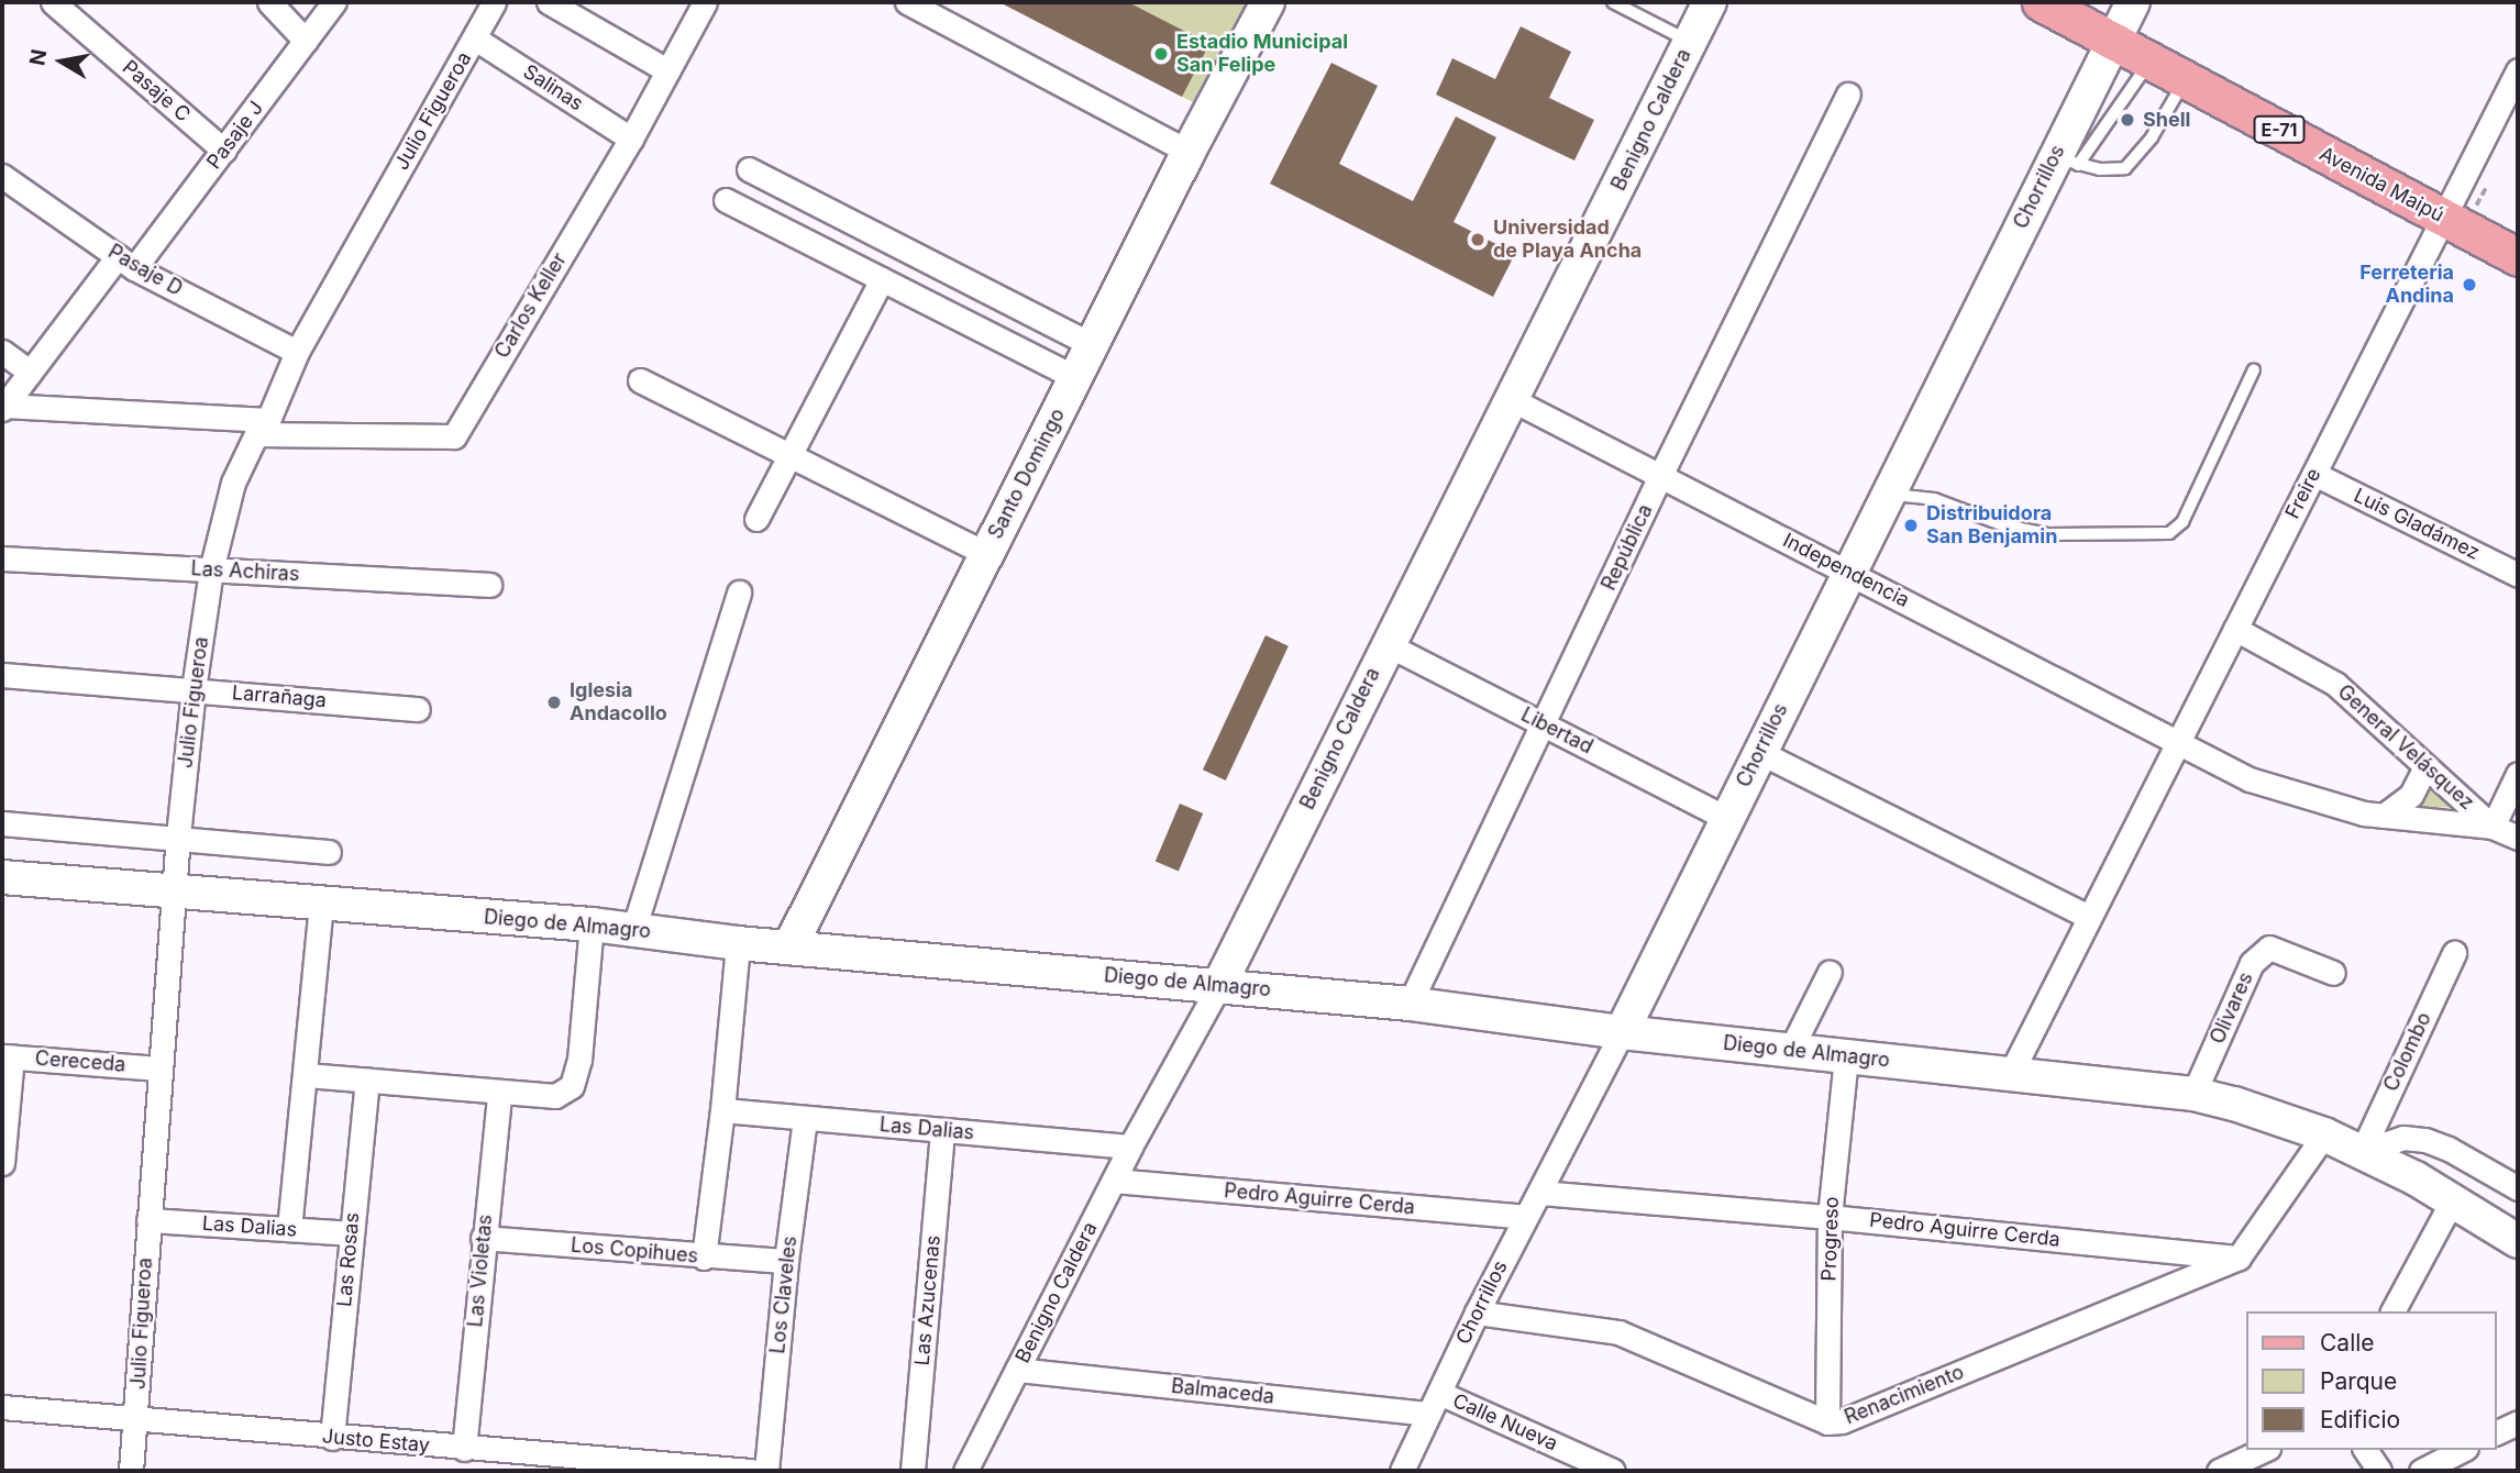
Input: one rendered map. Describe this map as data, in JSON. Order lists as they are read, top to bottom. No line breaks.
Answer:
{"streets":{"main road":["E-71","Avenida Maipú"],"street":["Salinas","Pasaje C","Julio Figueroa","Benigno Caldera","Pasaje J","Chorrillos","Pasaje D","Carlos Keller","Santo Domingo","Freire","Luis Gladámez","República","Independencia","Las Achiras","Larrañaga","Libertad","General Velásquez","Diego de Almagro","Olivares","Colombo","Cereceda","Las Dalias","Pedro Aguirre Cerda","Progreso","Los Copihues","Las Rosas","Las Violetas","Los Claveles","Las Azucenas","Balmaceda","Renacimiento","Calle Nueva","Justo Estay"]},"crossings":[["Salinas","Julio Figueroa"],["Salinas","Carlos Keller"],["Pasaje C","Pasaje J"],["Julio Figueroa","Pasaje D"],["Julio Figueroa","Carlos Keller"],["Julio Figueroa","Las Achiras"],["Julio Figueroa","Larrañaga"],["Julio Figueroa","Diego de Almagro"],["Julio Figueroa","Cereceda"],["Julio Figueroa","Las Dalias"],["Julio Figueroa","Justo Estay"],["Benigno Caldera","Independencia"],["Benigno Caldera","Libertad"],["Benigno Caldera","Diego de Almagro"],["Benigno Caldera","Las Dalias"],["Benigno Caldera","Pedro Aguirre Cerda"],["Benigno Caldera","Balmaceda"],["Pasaje J","Pasaje D"],["Pasaje J","Carlos Keller"],["Avenida Maipú","Chorrillos"],["Avenida Maipú","Freire"],["Chorrillos","Independencia"],["Chorrillos","Libertad"],["Chorrillos","Diego de Almagro"],["Chorrillos","Pedro Aguirre Cerda"],["Chorrillos","Balmaceda"],["Chorrillos","Renacimiento"],["Chorrillos","Calle Nueva"],["Santo Domingo","Diego de Almagro"],["Freire","Luis Gladámez"],["Freire","Independencia"],["Freire","General Velásquez"],["Freire","Diego de Almagro"],["República","Independencia"],["República","Libertad"],["República","Diego de Almagro"],["Independencia","General Velásquez"],["Diego de Almagro","Olivares"],["Diego de Almagro","Colombo"],["Diego de Almagro","Progreso"],["Las Dalias","Las Rosas"],["Las Dalias","Los Claveles"],["Las Dalias","Las Azucenas"],["Pedro Aguirre Cerda","Progreso"],["Pedro Aguirre Cerda","Renacimiento"],["Progreso","Renacimiento"],["Los Copihues","Las Violetas"],["Los Copihues","Los Claveles"],["Las Rosas","Justo Estay"],["Las Violetas","Justo Estay"]],"places":["Estadio Municipal San Felipe","Shell","Universidad de Playa Ancha","Ferreteria Andina","Distribuidora San Benjamin","Iglesia Andacollo"],"legend":["Calle","Parque","Edificio"],"north":"left"}
